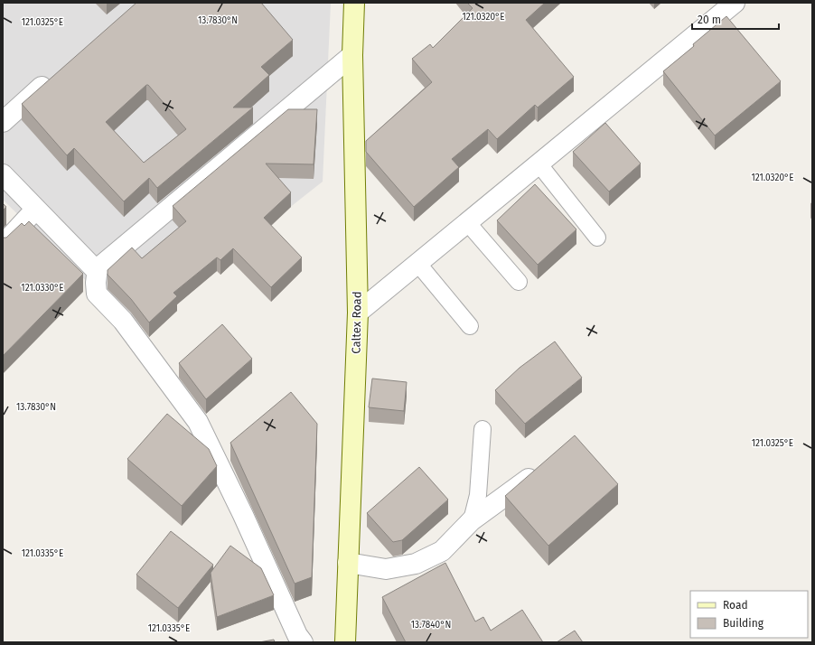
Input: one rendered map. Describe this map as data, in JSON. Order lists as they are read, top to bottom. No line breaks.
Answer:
{"streets":{"street":["Caltex Road"]},"legend":["Road","Building"],"scale_bar":"20 m","coordinates":["121.0320°E","13.7830°N","121.0325°E","121.0330°E","121.0335°E","13.7840°N"]}
